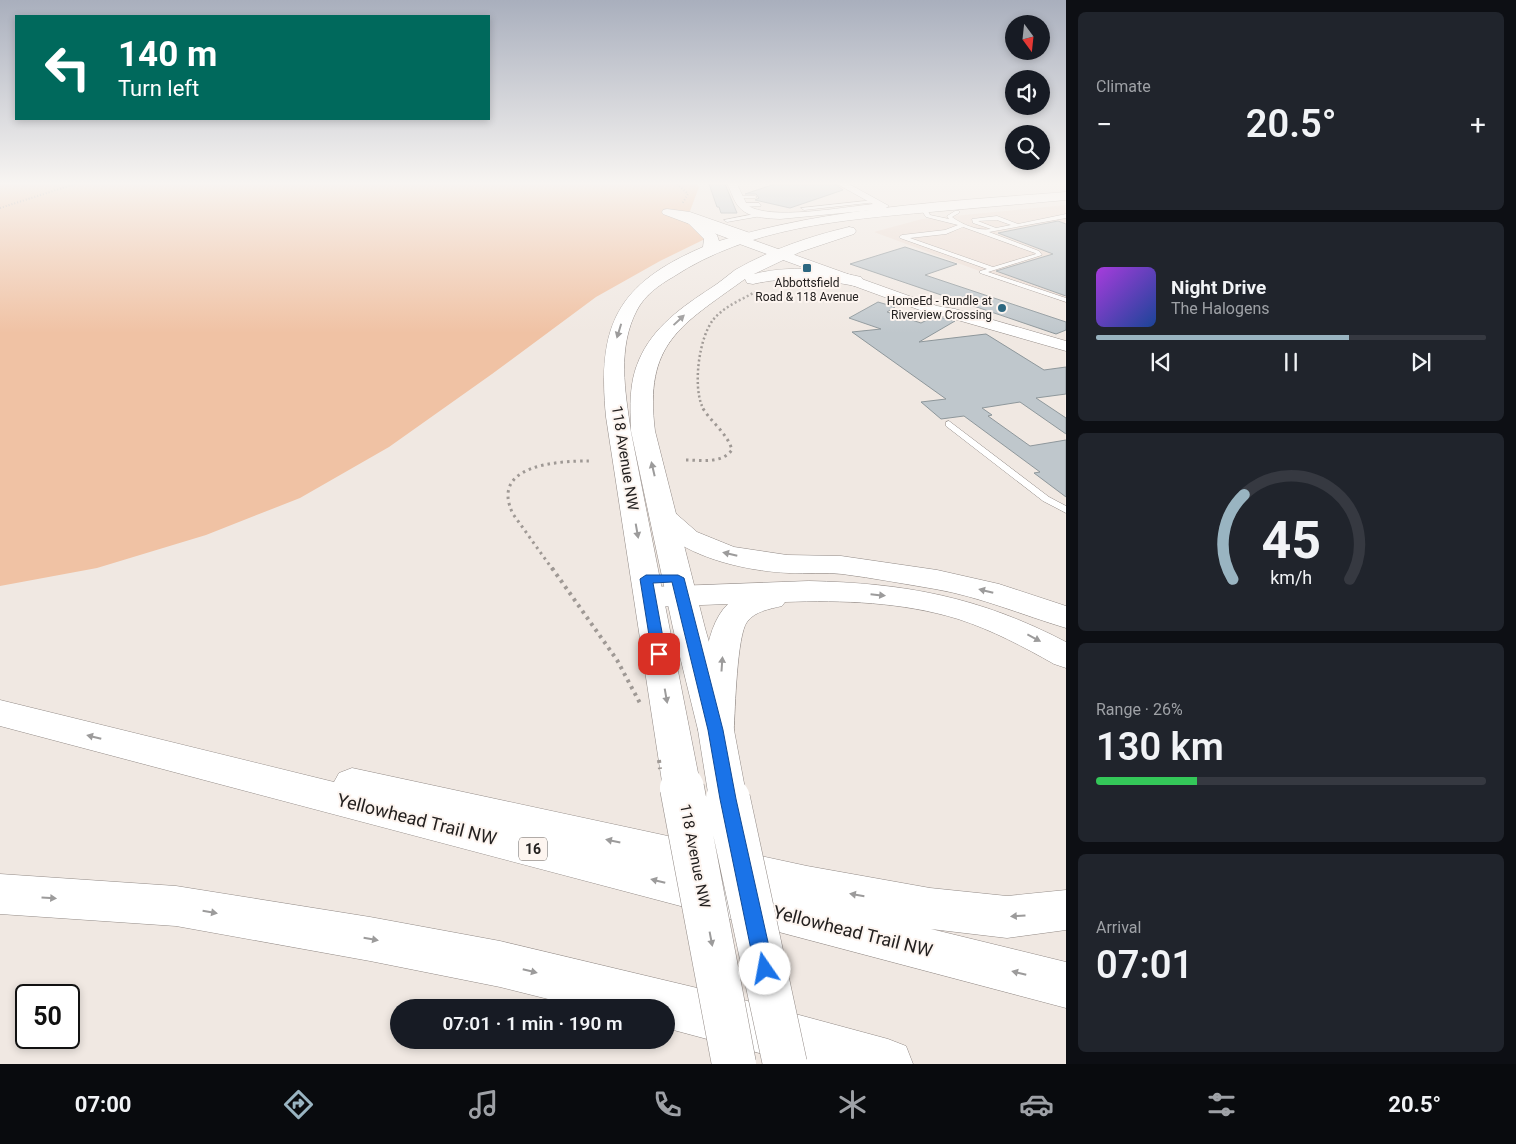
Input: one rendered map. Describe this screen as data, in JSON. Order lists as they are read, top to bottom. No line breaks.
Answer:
{"streets":{"main road":["118 Avenue NW","Yellowhead Trail NW","16"]},"places":{"transit":["Abbottsfield Road & 118 Avenue"],"other":["HomeEd - Rundle at Riverview Crossing"]},"north":"bottom","page":{"tile":["Climate",["Range · 26%","130 km"],["Arrival","07:01"]],"turn":["140 m","Turn left"],"heat":["−","20.5°","+"],"song":["Night Drive","The Halogens"],"limit":"50","trip":"07:01 · 1 min · 190 m","tabs":["07:00","20.5°"],"gauge":["45","km/h"]}}
